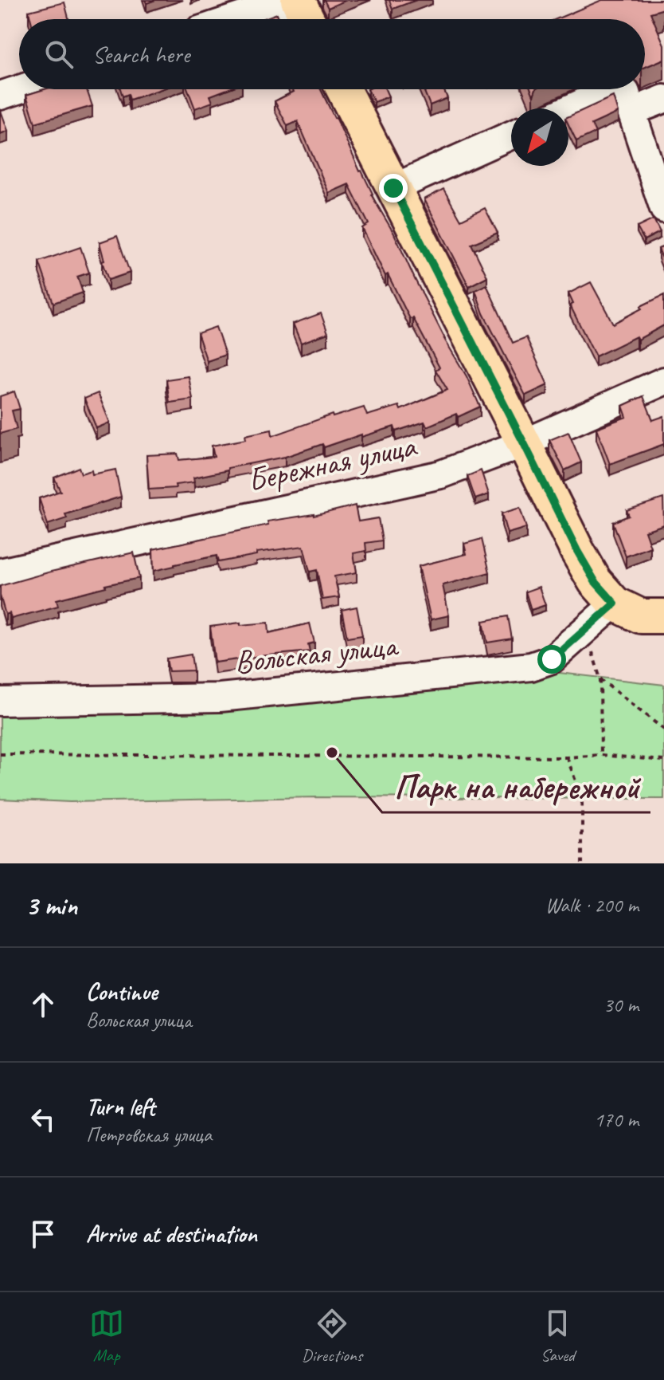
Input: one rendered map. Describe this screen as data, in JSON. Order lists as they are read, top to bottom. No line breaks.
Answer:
{"streets":{"street":["Бережная улица","Вольская улица"]},"places":["Парк на набережной"],"north":"bottom left","page":{"search":"Search here","heading":["3 min","Walk · 200 m"],"list":[["Continue","Вольская улица","30 m"],["Turn left","Петровская улица","170 m"],"Arrive at destination"],"nav":["Map","Directions","Saved"]}}
